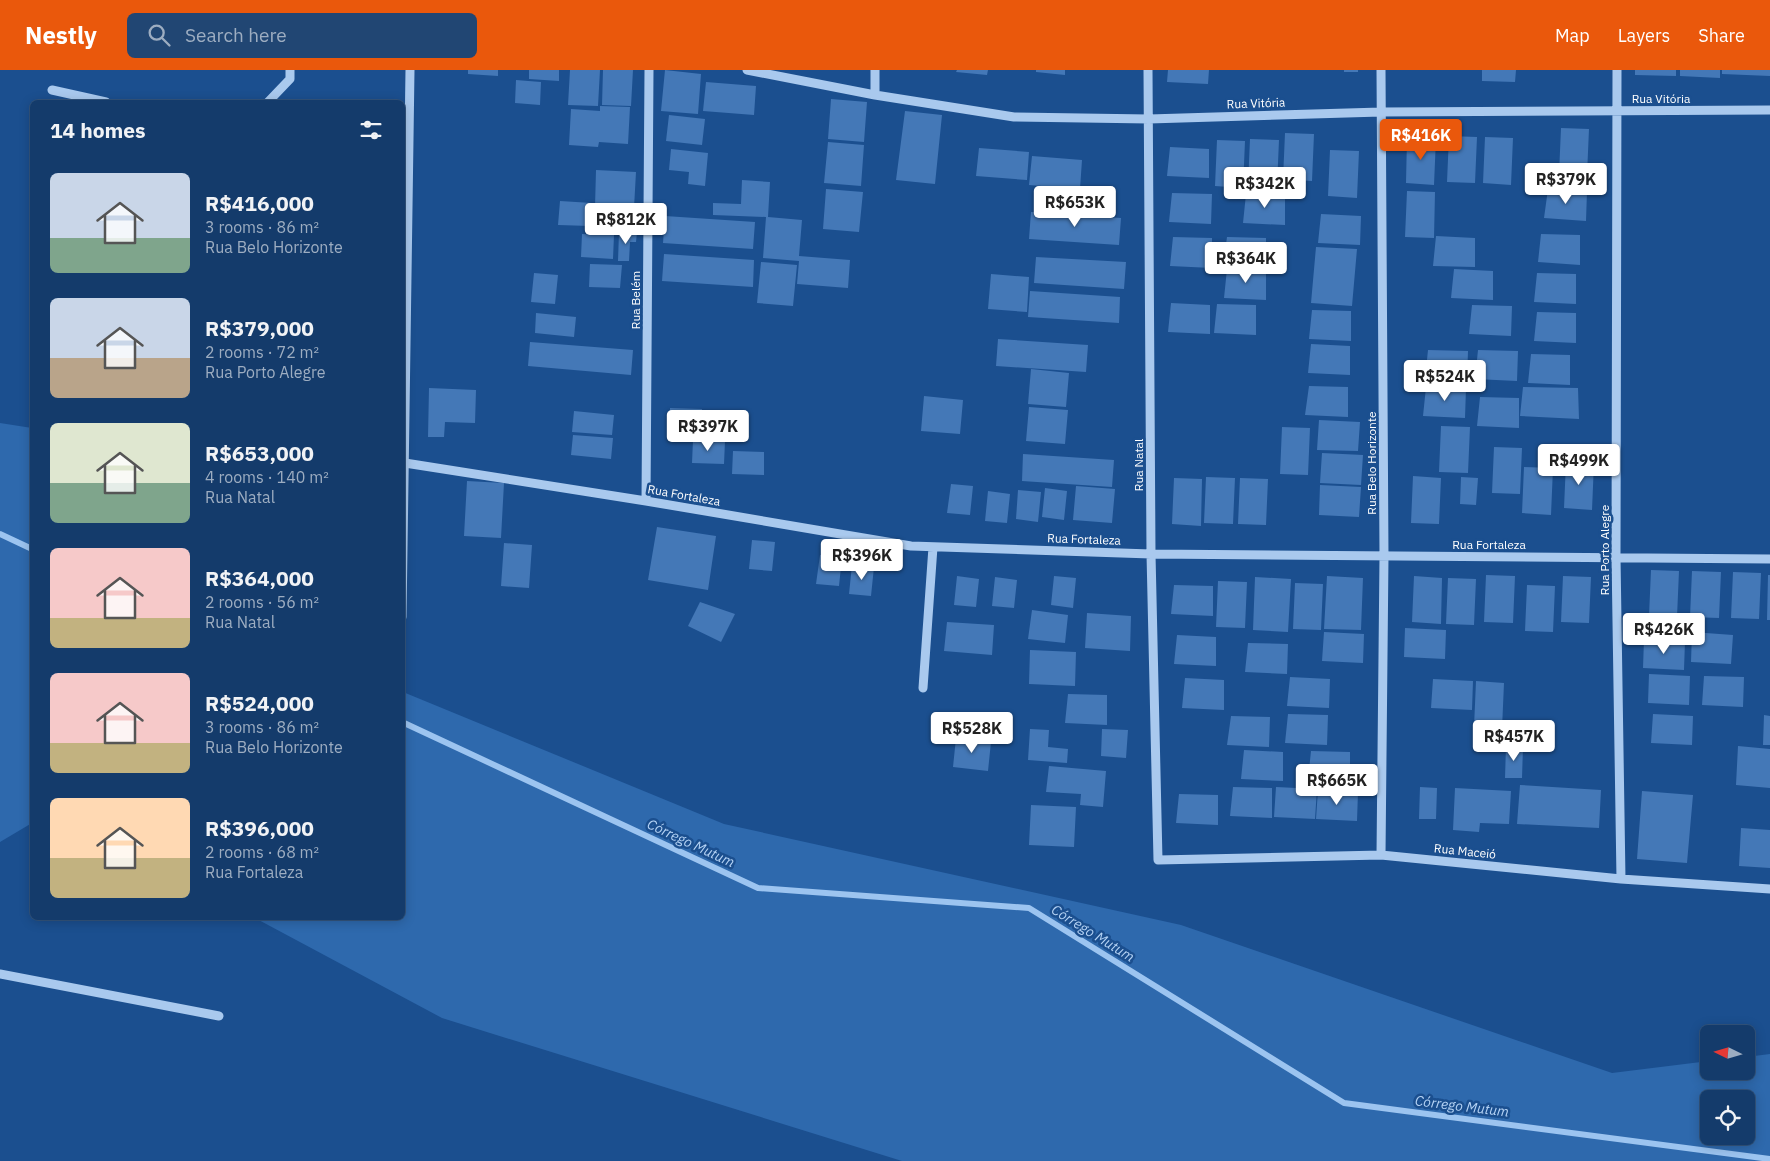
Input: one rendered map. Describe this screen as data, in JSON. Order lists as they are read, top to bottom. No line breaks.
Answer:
{"streets":{"street":["Rua Vitória","Rua Belém","Rua Belo Horizonte","Rua Natal","Rua Fortaleza","Rua Porto Alegre","Rua Maceió"]},"crossings":[["Rua Vitória","Rua Belo Horizonte"],["Rua Vitória","Rua Natal"],["Rua Vitória","Rua Porto Alegre"],["Rua Belém","Rua Fortaleza"],["Rua Belo Horizonte","Rua Fortaleza"],["Rua Belo Horizonte","Rua Maceió"],["Rua Natal","Rua Fortaleza"],["Rua Natal","Rua Maceió"],["Rua Fortaleza","Rua Porto Alegre"],["Rua Porto Alegre","Rua Maceió"]],"water":["Córrego Mutum"],"north":"left","page":{"header":"Nestly","search":"Search here","nav":["Map","Layers","Share"],"heading":"14 homes","price":["R$416K","R$379K","R$342K","R$653K","R$812K","R$364K","R$524K","R$397K","R$499K","R$396K","R$426K","R$528K","R$457K","R$665K"],"list":[{"name":"R$416,000","note":"3 rooms · 86 m² · Rua Belo Horizonte"},{"name":"R$379,000","note":"2 rooms · 72 m² · Rua Porto Alegre"},{"name":"R$653,000","note":"4 rooms · 140 m² · Rua Natal"},{"name":"R$364,000","note":"2 rooms · 56 m² · Rua Natal"},{"name":"R$524,000","note":"3 rooms · 86 m² · Rua Belo Horizonte"},{"name":"R$396,000","note":"2 rooms · 68 m² · Rua Fortaleza"}]}}
